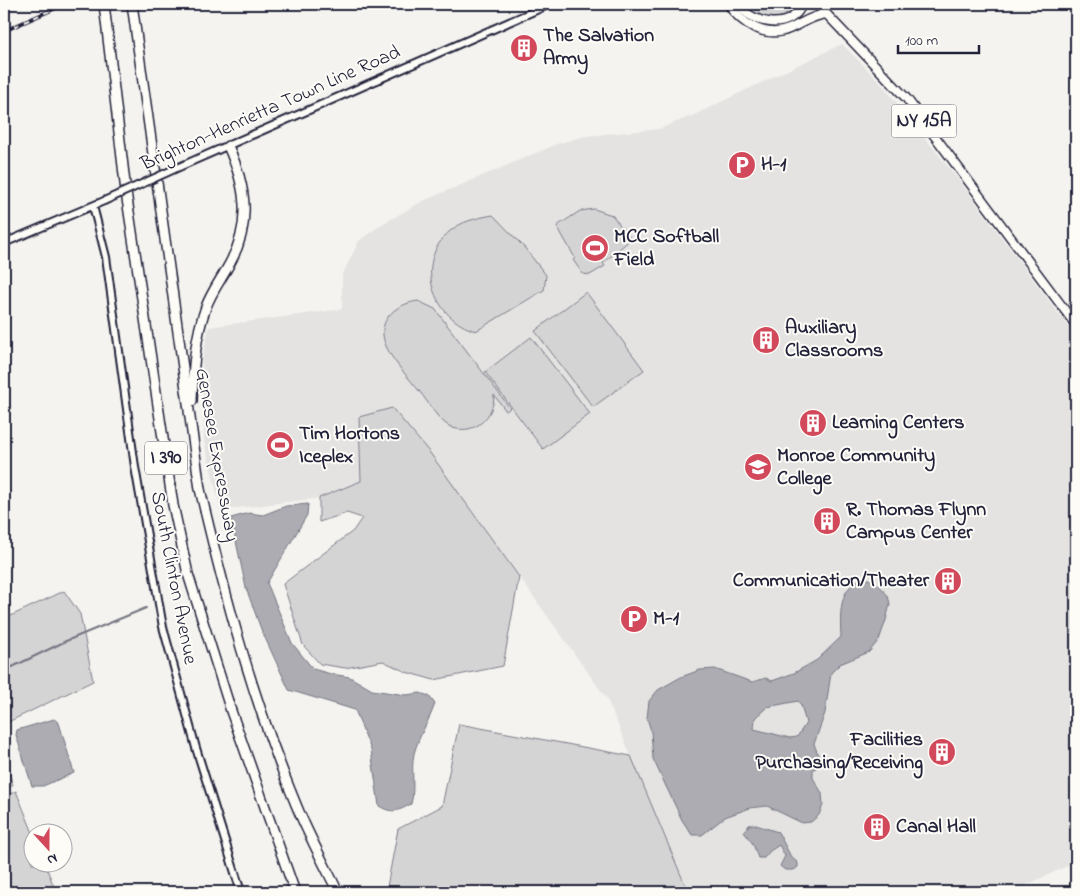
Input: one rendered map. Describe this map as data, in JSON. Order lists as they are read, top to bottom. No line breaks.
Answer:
{"streets":{"highway":["Genesee Expressway","I 390"],"main road":["NY 15A"],"street":["Brighton-Henrietta Town Line Road","South Clinton Avenue"]},"crossings":[["Brighton-Henrietta Town Line Road","South Clinton Avenue"]],"places":{"building":["The Salvation Army","Auxiliary Classrooms","Learning Centers","R. Thomas Flynn Campus Center","Communication/Theater","Facilities Purchasing/Receiving","Canal Hall"],"parking":["H-1","M-1"],"sports":["MCC Softball Field","Tim Hortons Iceplex"],"school or university":["Monroe Community College"]},"scale_bar":"100 m","north":"bottom"}
